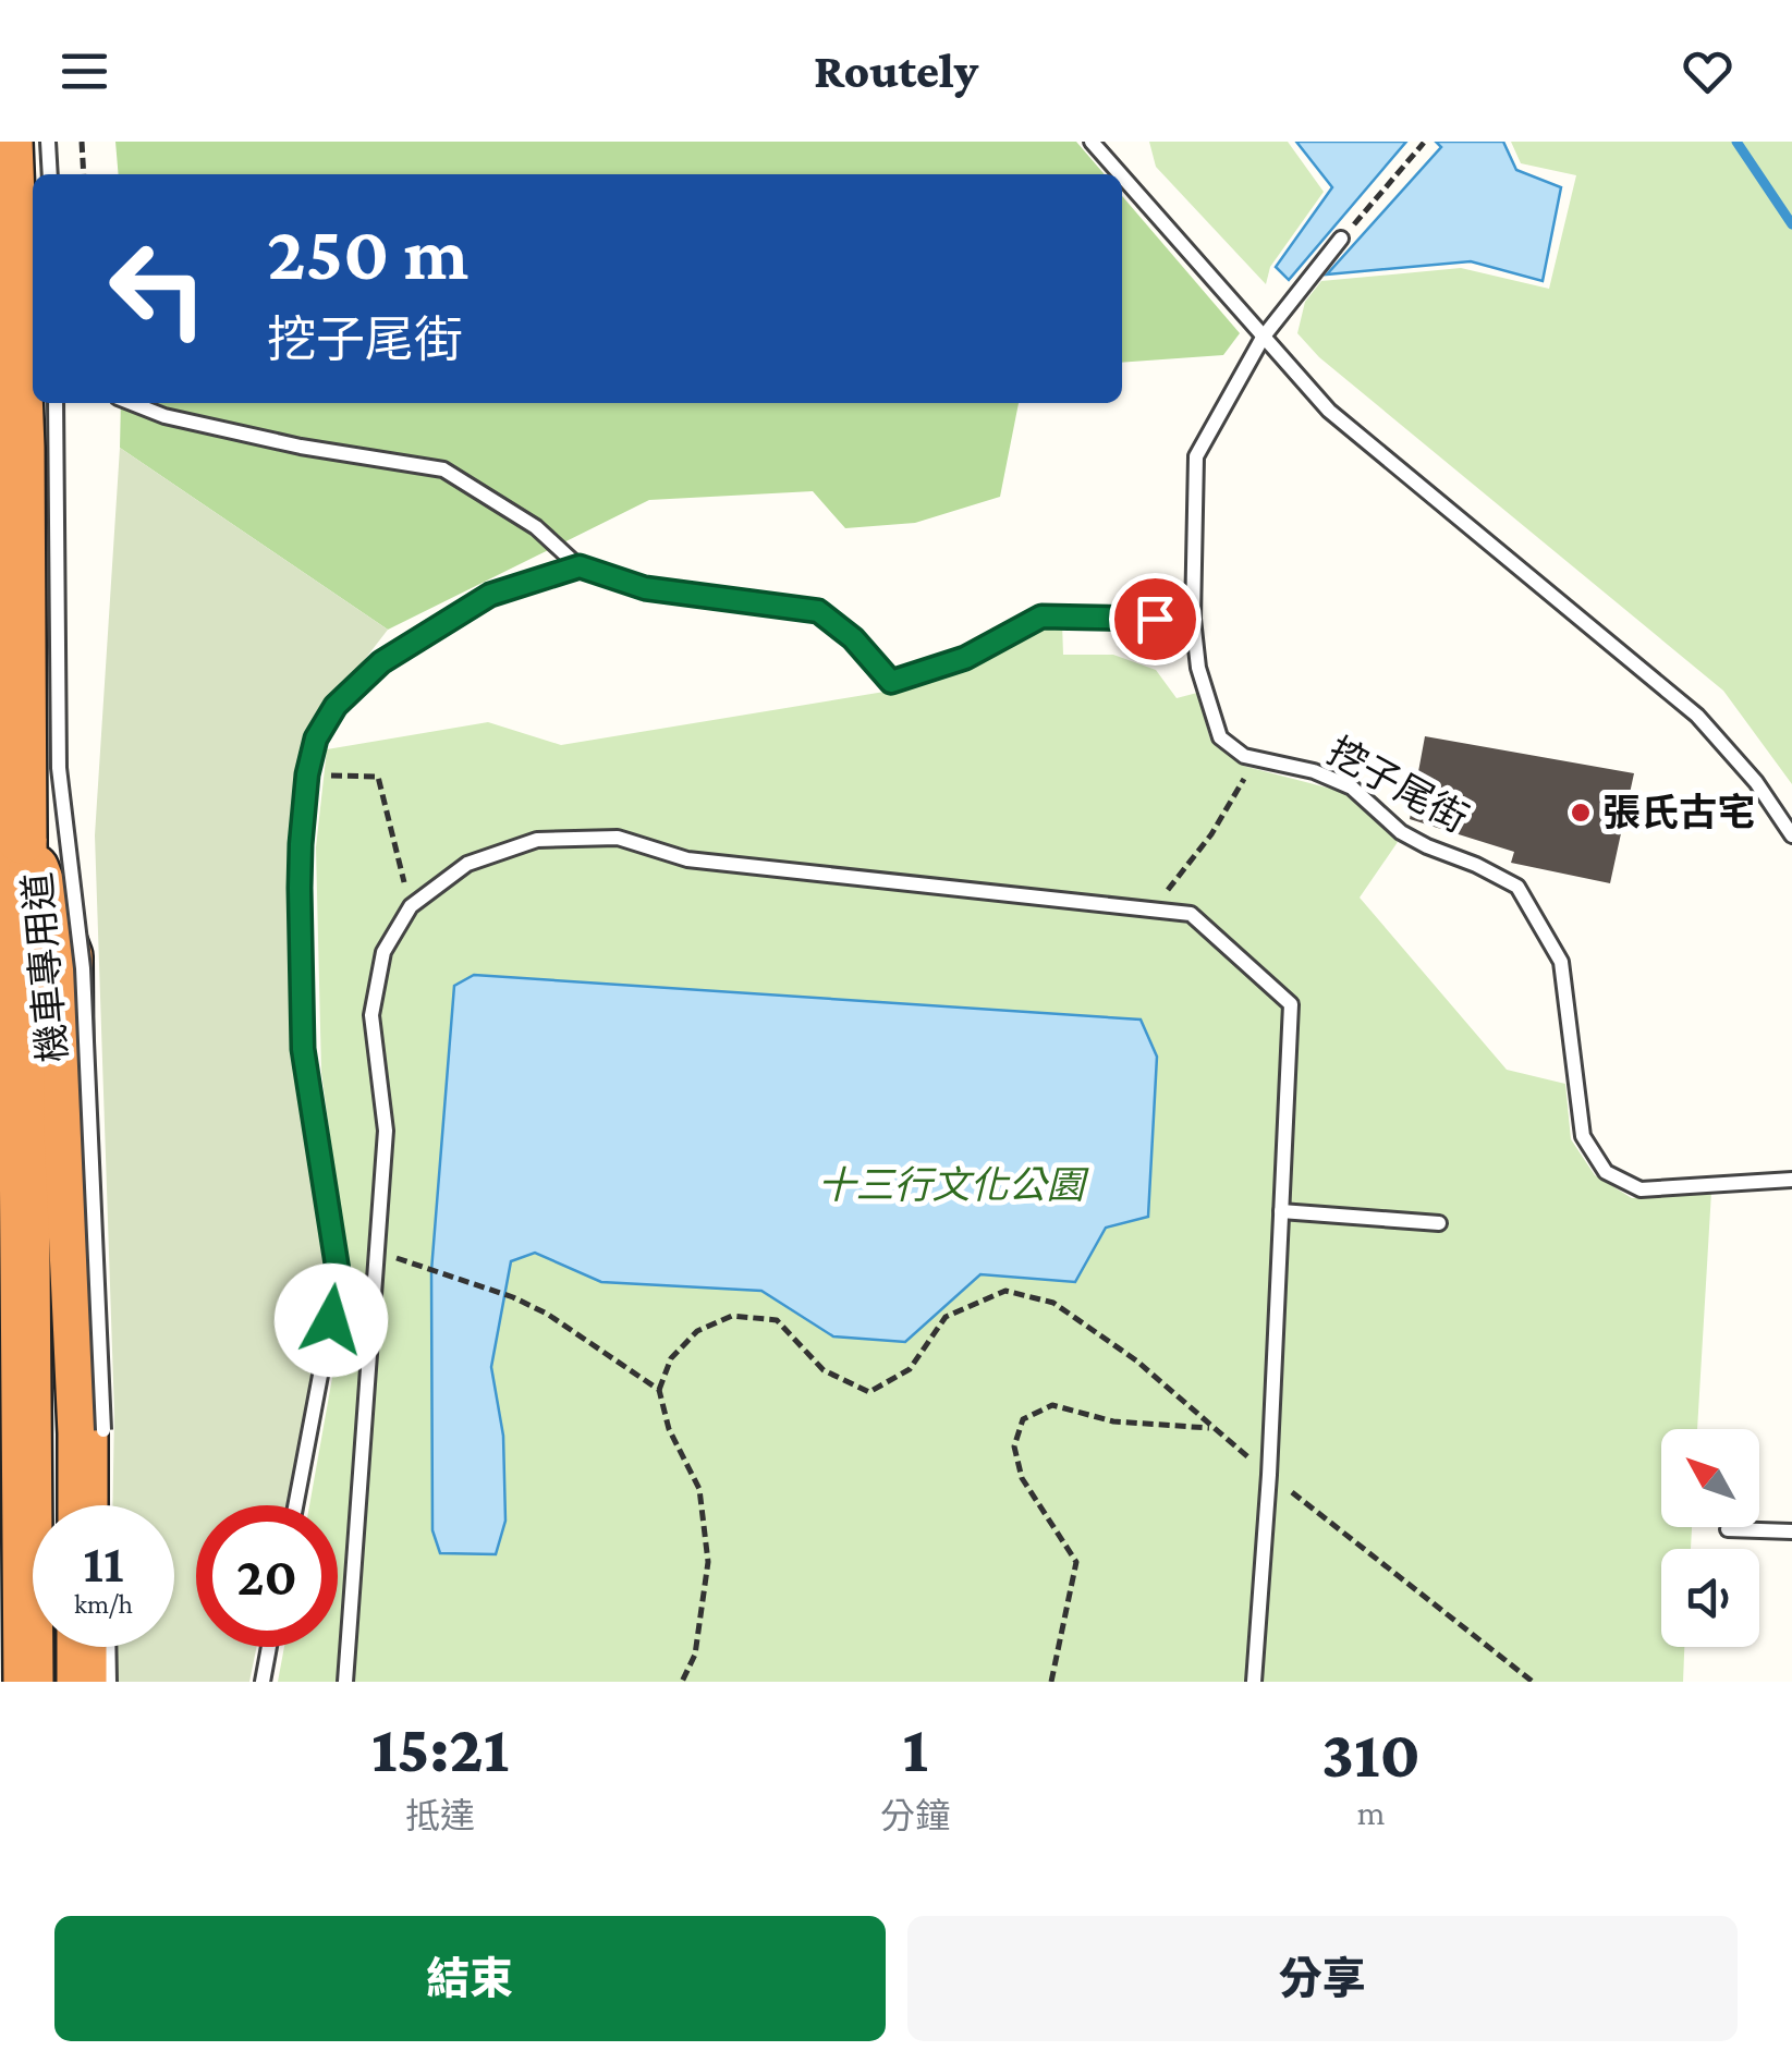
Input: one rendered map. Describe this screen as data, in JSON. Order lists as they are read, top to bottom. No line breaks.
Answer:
{"streets":{"lane":["挖子尾街","機車專用道"]},"parks":["十三行文化公園"],"places":["張氏古宅"],"north":"top left","page":{"header":"Routely","turn":["250 m","挖子尾街"],"speed":"11 km/h","limit":"20","eta":["15:21","抵達","1","分鐘","310","m"],"buttons":["結束","分享"]}}
